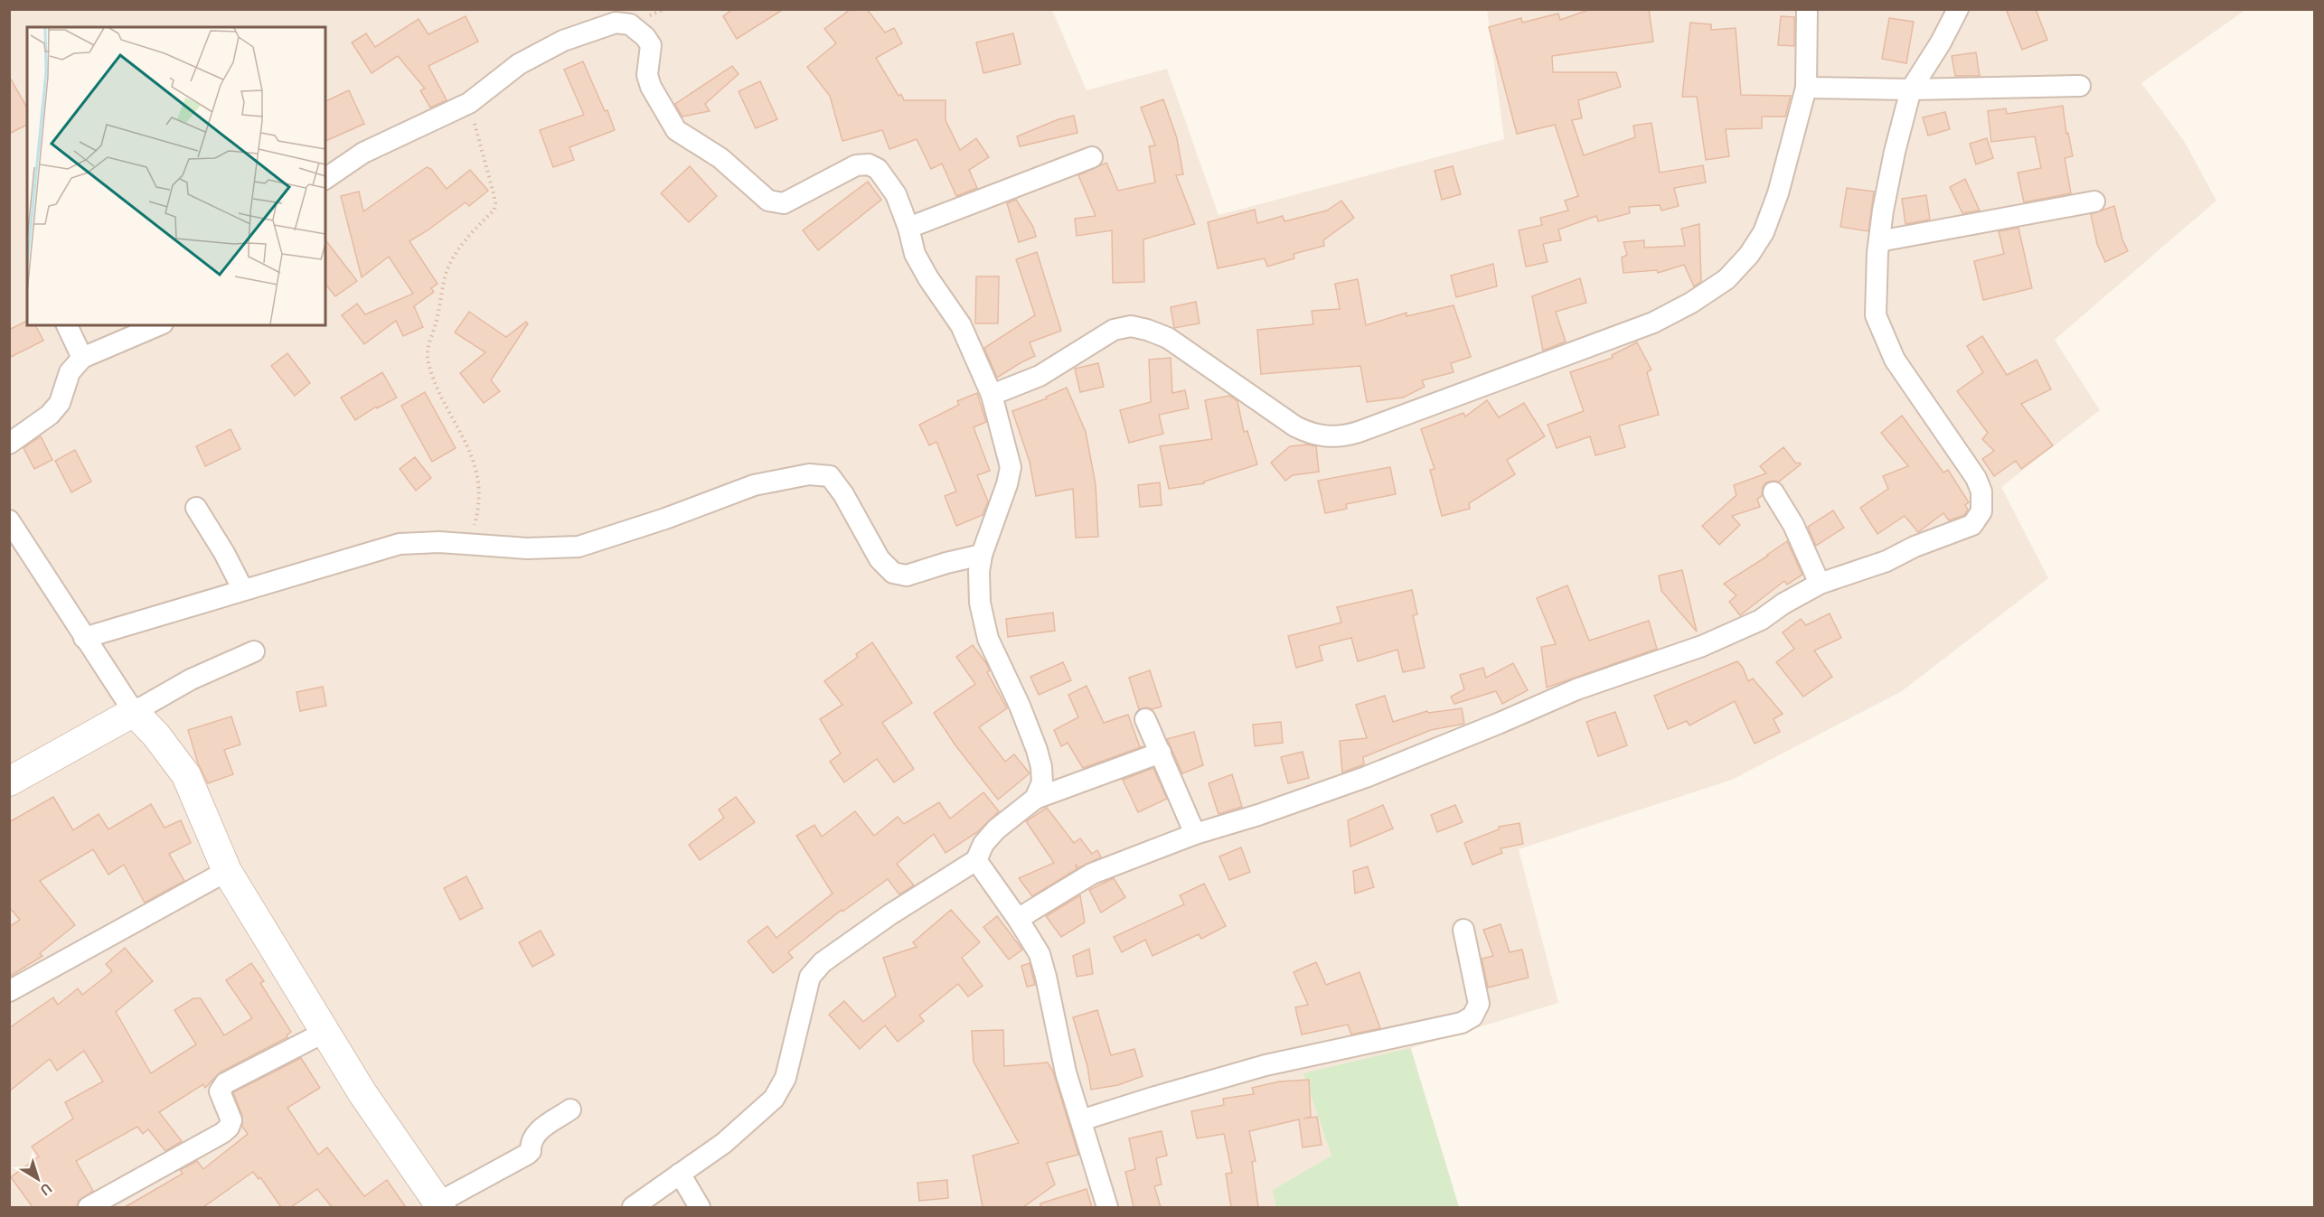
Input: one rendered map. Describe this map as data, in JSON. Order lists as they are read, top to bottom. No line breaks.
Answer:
{"north":"bottom right"}
